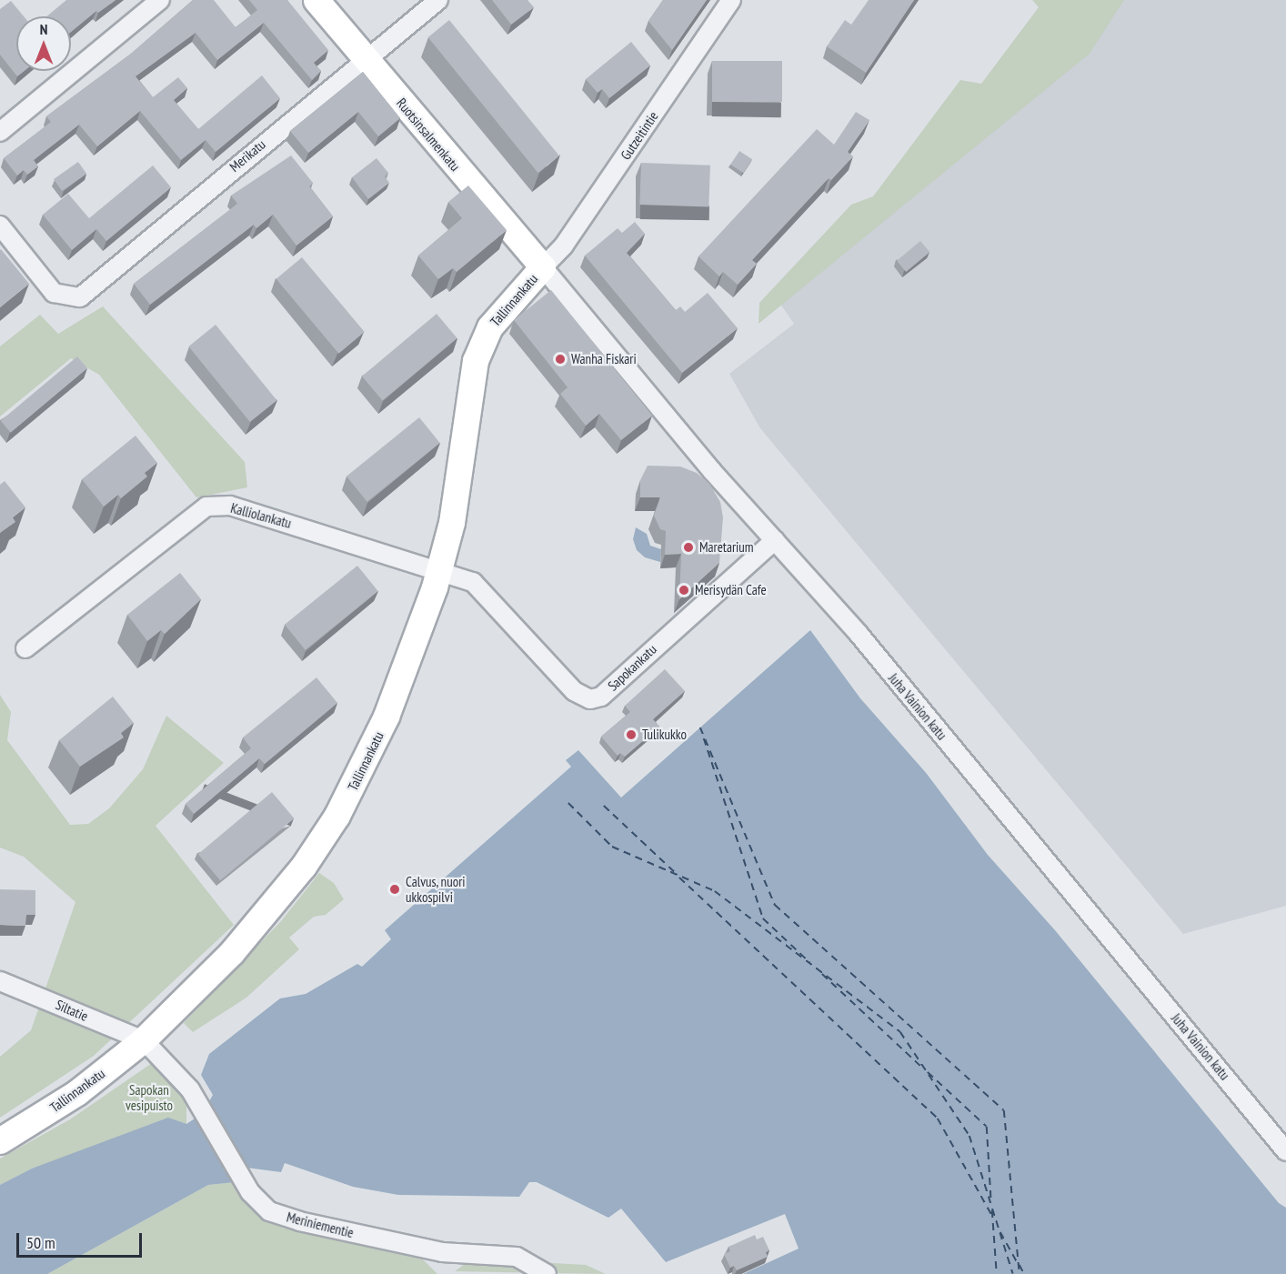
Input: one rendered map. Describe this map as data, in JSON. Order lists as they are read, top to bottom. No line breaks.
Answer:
{"streets":{"street":["Ruotsinsalmenkatu","Gutzeitintie","Merikatu","Tallinnankatu","Kalliolankatu","Sapokankatu","Juha Vainion katu","Siltatie","Meriniementie"]},"crossings":[["Ruotsinsalmenkatu","Gutzeitintie"],["Ruotsinsalmenkatu","Merikatu"],["Ruotsinsalmenkatu","Tallinnankatu"],["Ruotsinsalmenkatu","Juha Vainion katu"],["Gutzeitintie","Tallinnankatu"],["Gutzeitintie","Juha Vainion katu"],["Tallinnankatu","Kalliolankatu"],["Tallinnankatu","Sapokankatu"],["Tallinnankatu","Juha Vainion katu"],["Tallinnankatu","Siltatie"],["Tallinnankatu","Meriniementie"],["Kalliolankatu","Sapokankatu"],["Sapokankatu","Juha Vainion katu"],["Siltatie","Meriniementie"]],"parks":["Sapokan vesipuisto"],"places":["Wanha Fiskari","Maretarium","Merisydän Cafe","Tulikukko","Calvus, nuori ukkospilvi"],"scale_bar":"50 m","north":"top"}
